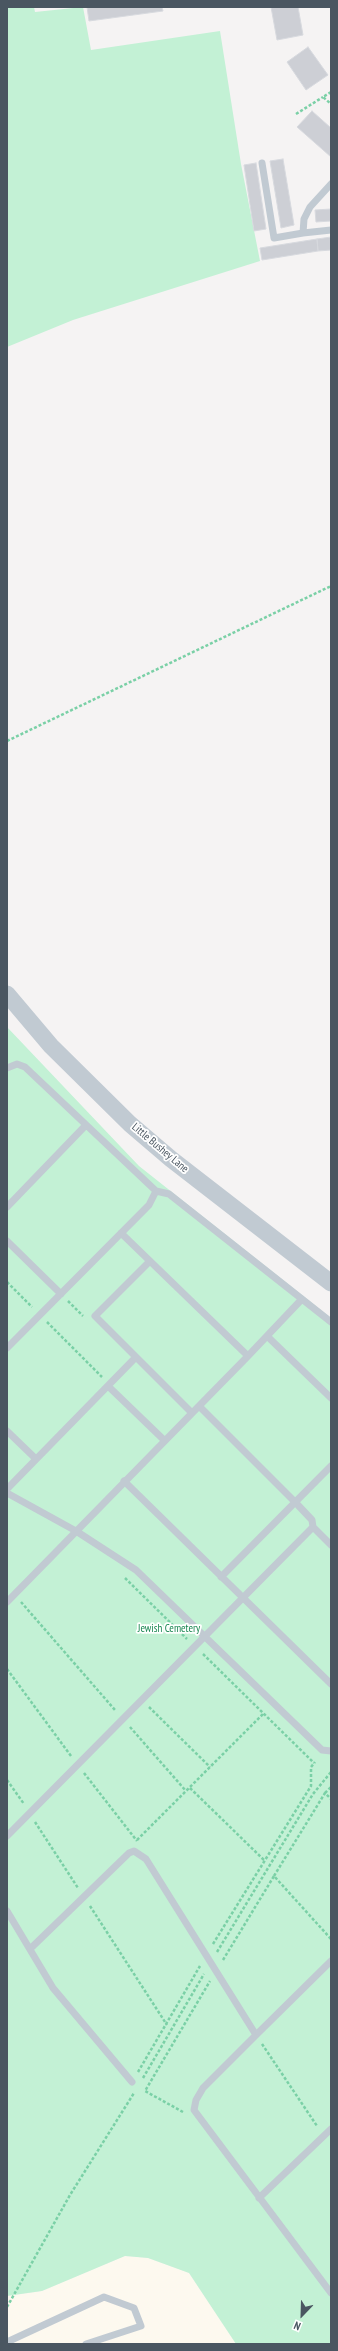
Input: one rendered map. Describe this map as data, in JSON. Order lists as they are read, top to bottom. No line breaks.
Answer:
{"streets":{"street":["Little Bushey Lane"]},"parks":["Jewish Cemetery"],"north":"bottom left"}
